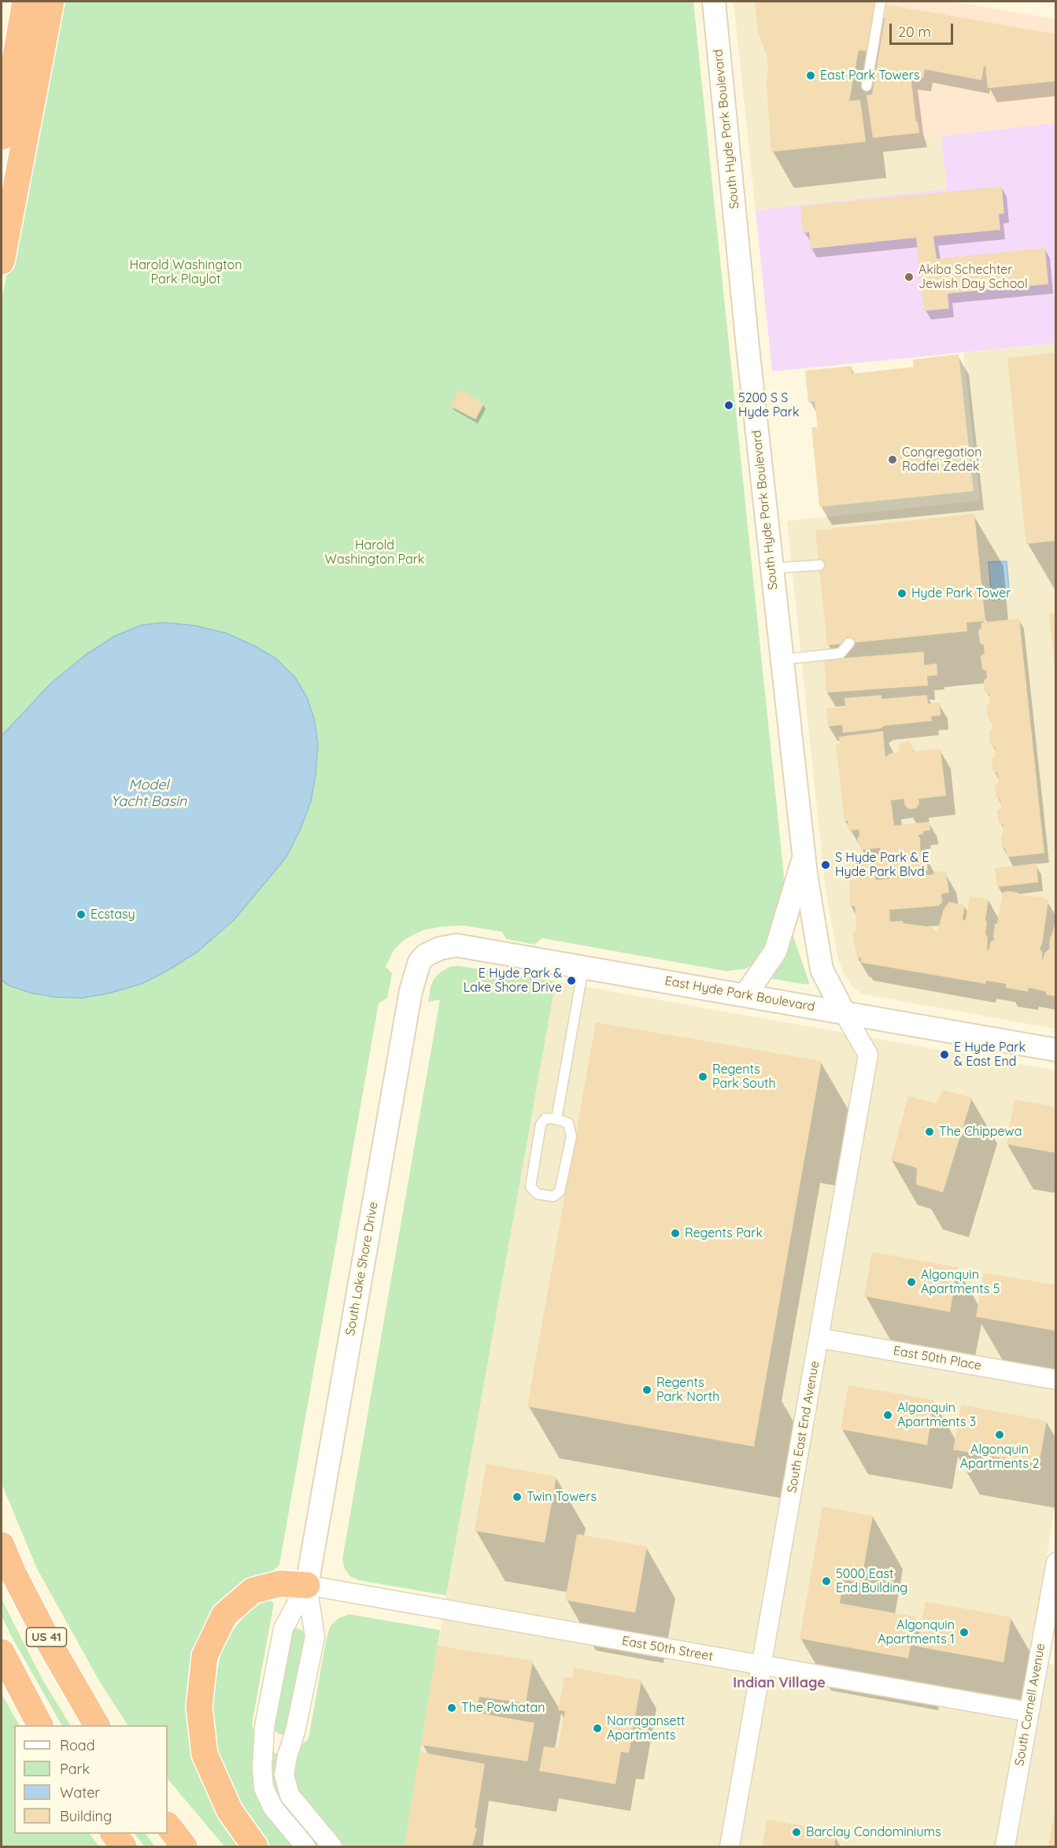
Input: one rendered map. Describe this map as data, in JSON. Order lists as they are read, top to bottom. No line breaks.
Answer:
{"streets":{"highway":["US 41"],"street":["South Hyde Park Boulevard","East Hyde Park Boulevard","South Lake Shore Drive","East 50th Place","South East End Avenue","East 50th Street","South Cornell Avenue"]},"crossings":[["South Hyde Park Boulevard","East Hyde Park Boulevard"],["South Hyde Park Boulevard","South East End Avenue"],["East Hyde Park Boulevard","South Lake Shore Drive"],["East Hyde Park Boulevard","South East End Avenue"],["South Lake Shore Drive","East 50th Street"],["East 50th Place","South East End Avenue"],["South East End Avenue","East 50th Street"],["East 50th Street","South Cornell Avenue"]],"districts":["Indian Village"],"water":["Model Yacht Basin"],"parks":["Harold Washington Park Playlot","Harold Washington Park"],"places":["East Park Towers","Akiba Schechter Jewish Day School","5200 S S Hyde Park","Congregation Rodfei Zedek","Hyde Park Tower","S Hyde Park & E Hyde Park Blvd","Ecstasy","E Hyde Park & Lake Shore Drive","E Hyde Park & East End","Regents Park South","The Chippewa","Regents Park","Algonquin Apartments 5","Regents Park North","Algonquin Apartments 3","Algonquin Apartments 2","Twin Towers","5000 East End Building","Algonquin Apartments 1","The Powhatan","Narragansett Apartments","Barclay Condominiums"],"legend":["Road","Park","Water","Building"],"scale_bar":"20 m"}
